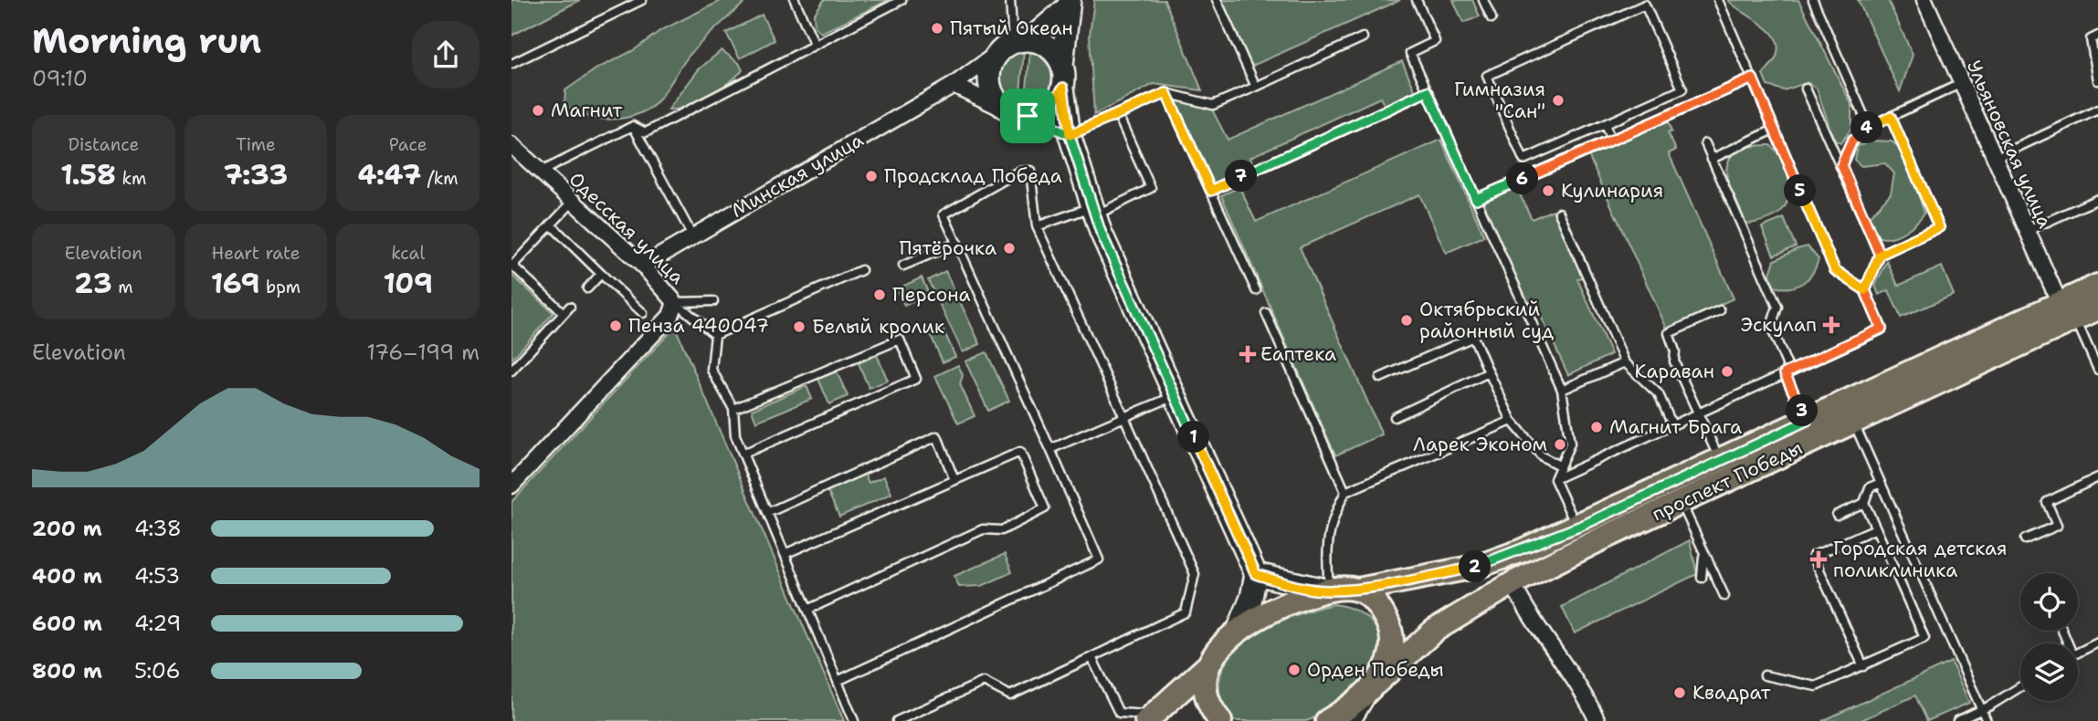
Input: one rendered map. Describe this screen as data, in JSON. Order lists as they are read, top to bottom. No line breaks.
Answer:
{"streets":{"main road":["Минская улица","проспект Победы"],"street":["Ульяновская улица","Одесская улица"]},"crossings":[["Ульяновская улица","проспект Победы"],["Минская улица","Одесская улица"]],"places":{"other":["Пятый Океан","Гимназия \"Сан\"","Магнит","Продсклад Победа","Кулинария","Пятёрочка","Персона","Октябрьский районный суд","Пенза 440047","Белый кролик","Караван","Магнит Брага","Ларек Эконом","Орден Победы","Квадрат"],"health":["Эскулап","Еаптека","Городская детская поликлиника"]},"page":{"heading":["Morning run","09:10"],"stats":[["Distance","1.58 km"],["Time","7:33"],["Pace","4:47 /km"],["Elevation","23 m"],["Heart rate","169 bpm"],["kcal","109"]],"pins":["4","7","6","5","3","1","2"],"chart":["Elevation","176–199 m"],"list":[{"name":"200 m","note":"4:38"},{"name":"400 m","note":"4:53"},{"name":"600 m","note":"4:29"},{"name":"800 m","note":"5:06"}]}}
